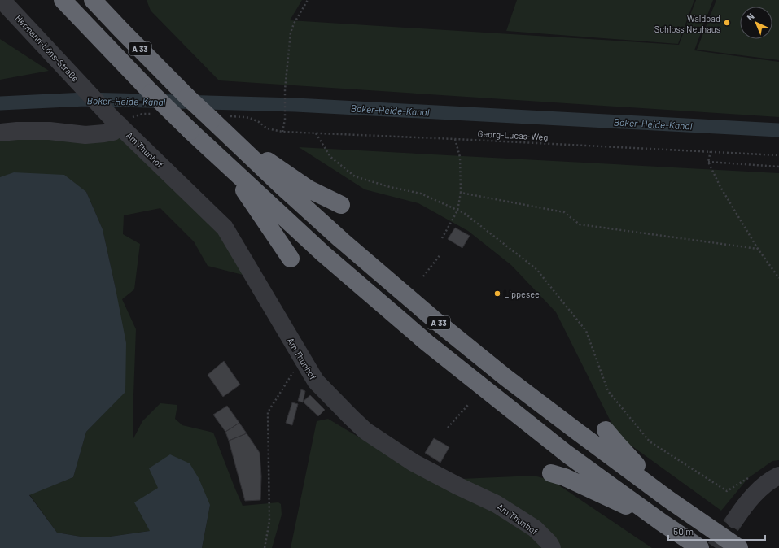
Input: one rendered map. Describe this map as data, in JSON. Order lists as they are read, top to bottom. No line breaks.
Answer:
{"streets":{"highway":["A 33"],"street":["Hermann-Löns-Straße","Am Thunhof"],"path":["Georg-Lucas-Weg"]},"crossings":[["Hermann-Löns-Straße","Am Thunhof"]],"water":["Boker-Heide-Kanal"],"places":["Waldbad Schloss Neuhaus","Lippesee"],"scale_bar":"50 m","north":"top left"}
